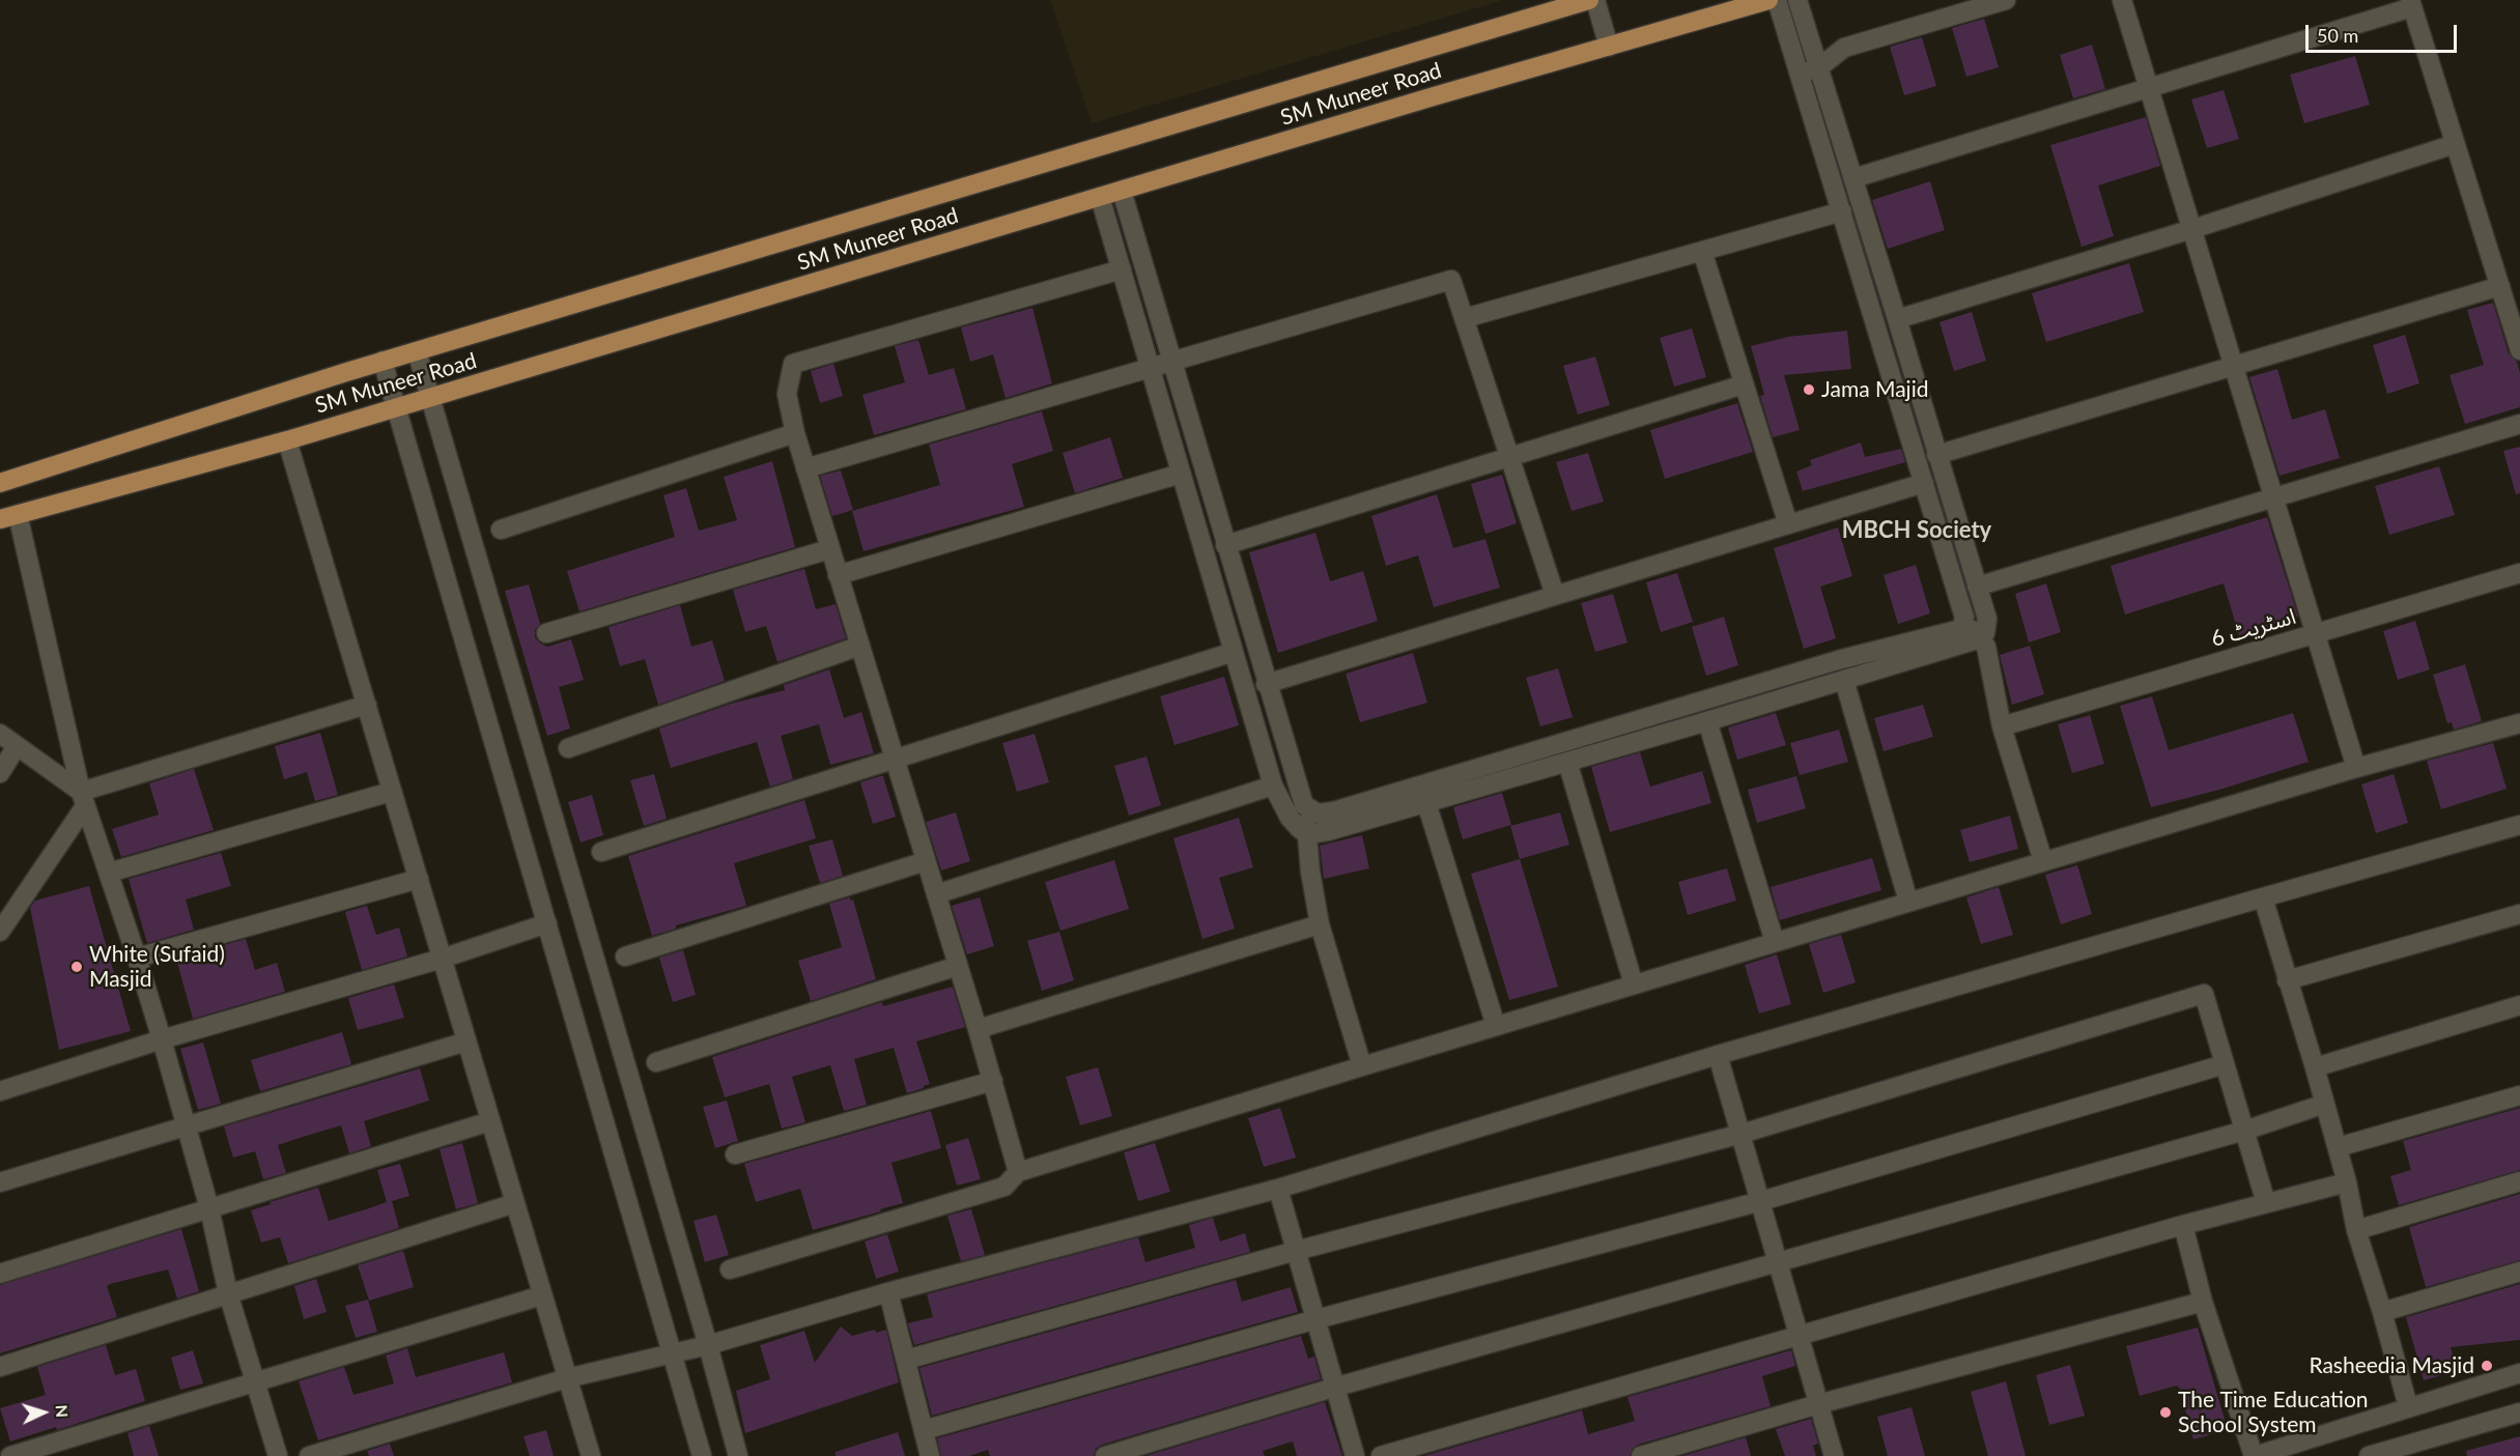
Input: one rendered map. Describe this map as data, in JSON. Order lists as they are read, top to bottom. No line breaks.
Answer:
{"streets":{"main road":["SM Muneer Road"],"street":["اسٹریٹ 6"]},"districts":["MBCH Society"],"places":["Jama Majid","White (Sufaid) Masjid","Rasheedia Masjid","The Time Education School System"],"scale_bar":"50 m","north":"right"}
